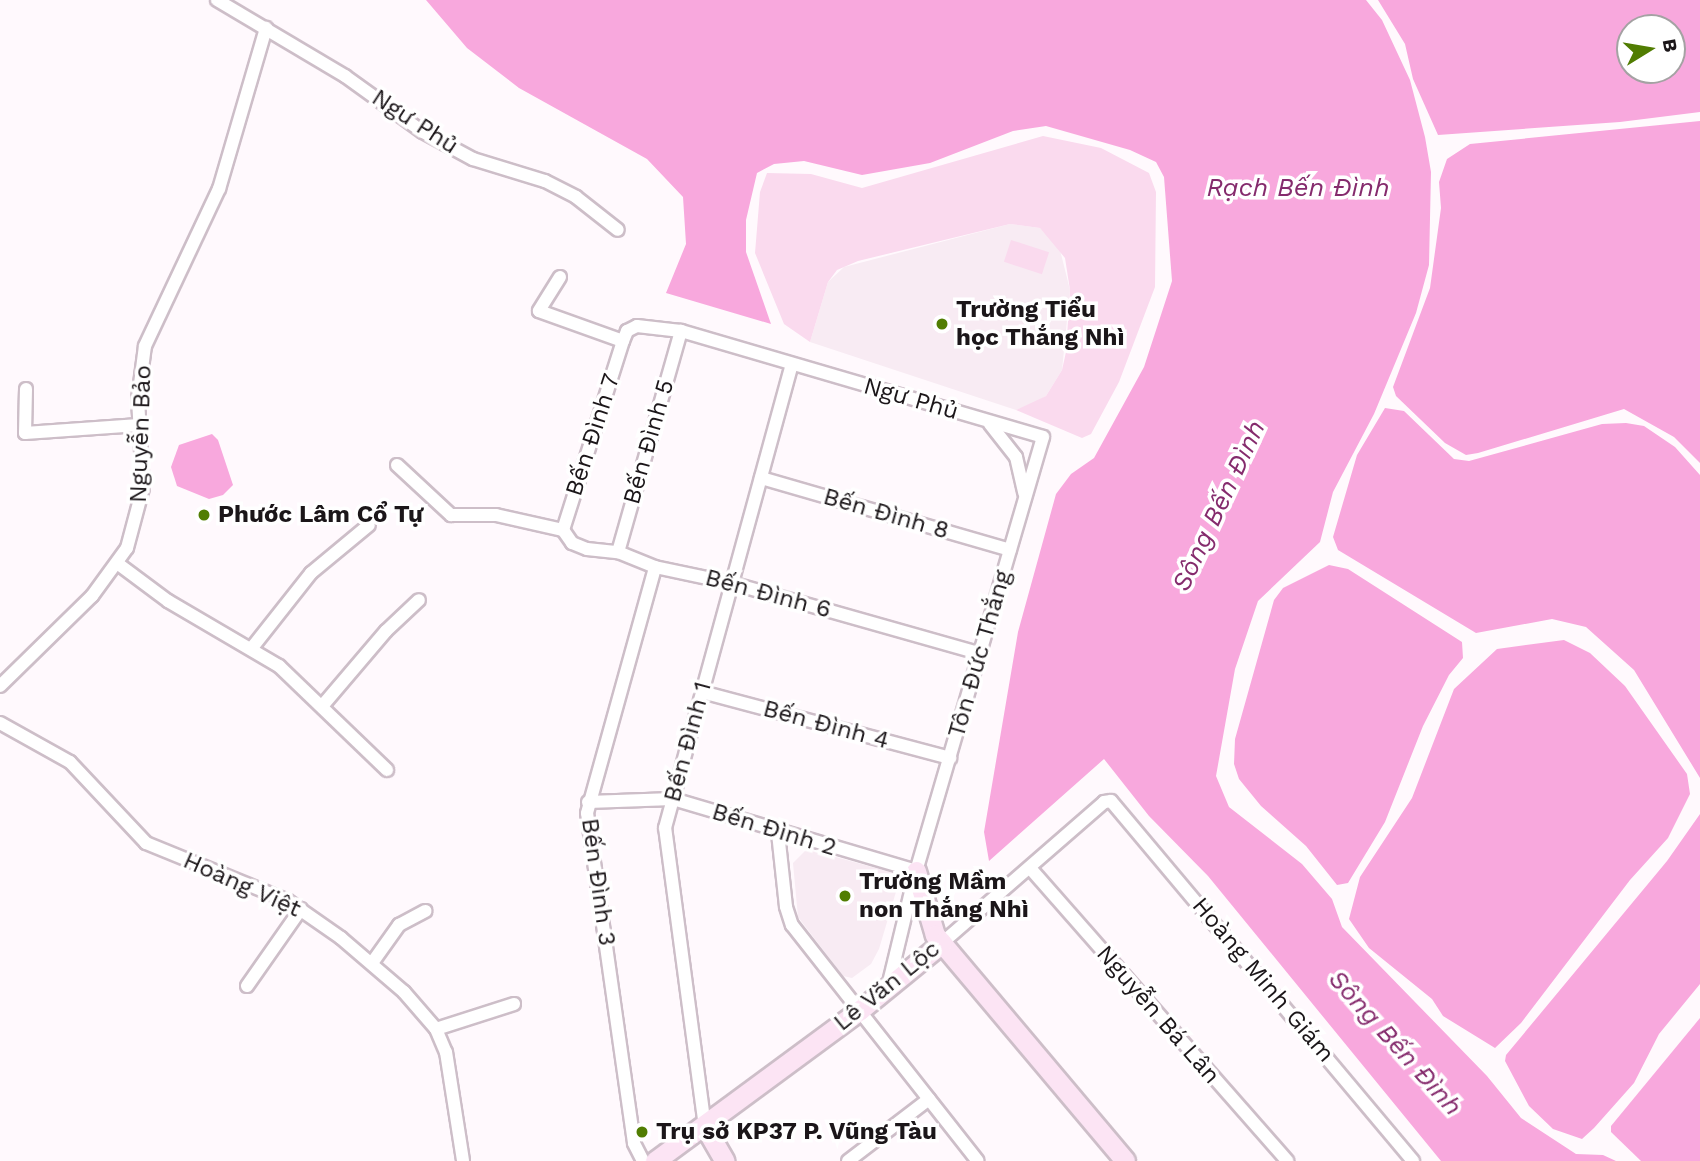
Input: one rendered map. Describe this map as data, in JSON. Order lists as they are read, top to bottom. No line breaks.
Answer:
{"streets":{"street":["Ngư Phủ","Nguyễn Bảo","Bến Đình 7","Bến Đình 5","Bến Đình 8","Bến Đình 6","Tôn Đức Thắng","Bến Đình 4","Bến Đình 1","Bến Đình 2","Bến Đình 3","Hoàng Việt","Hoàng Minh Giám","Lê Văn Lộc","Nguyễn Bá Lân"]},"crossings":[["Ngư Phủ","Nguyễn Bảo"],["Ngư Phủ","Bến Đình 7"],["Ngư Phủ","Bến Đình 5"],["Ngư Phủ","Tôn Đức Thắng"],["Ngư Phủ","Bến Đình 1"],["Bến Đình 7","Bến Đình 6"],["Bến Đình 5","Bến Đình 6"],["Bến Đình 8","Tôn Đức Thắng"],["Bến Đình 8","Bến Đình 1"],["Bến Đình 6","Tôn Đức Thắng"],["Bến Đình 6","Bến Đình 1"],["Bến Đình 6","Bến Đình 3"],["Tôn Đức Thắng","Bến Đình 4"],["Tôn Đức Thắng","Bến Đình 2"],["Tôn Đức Thắng","Lê Văn Lộc"],["Bến Đình 4","Bến Đình 1"],["Bến Đình 1","Bến Đình 2"],["Bến Đình 1","Lê Văn Lộc"],["Bến Đình 2","Bến Đình 3"],["Hoàng Minh Giám","Lê Văn Lộc"],["Lê Văn Lộc","Nguyễn Bá Lân"]],"water":["Rạch Bến Đình","Sông Bến Đình"],"places":["Trường Tiểu học Thắng Nhì","Phước Lâm Cổ Tự","Trường Mầm non Thắng Nhì","Trụ sở KP37 P. Vũng Tàu"],"north":"right"}
